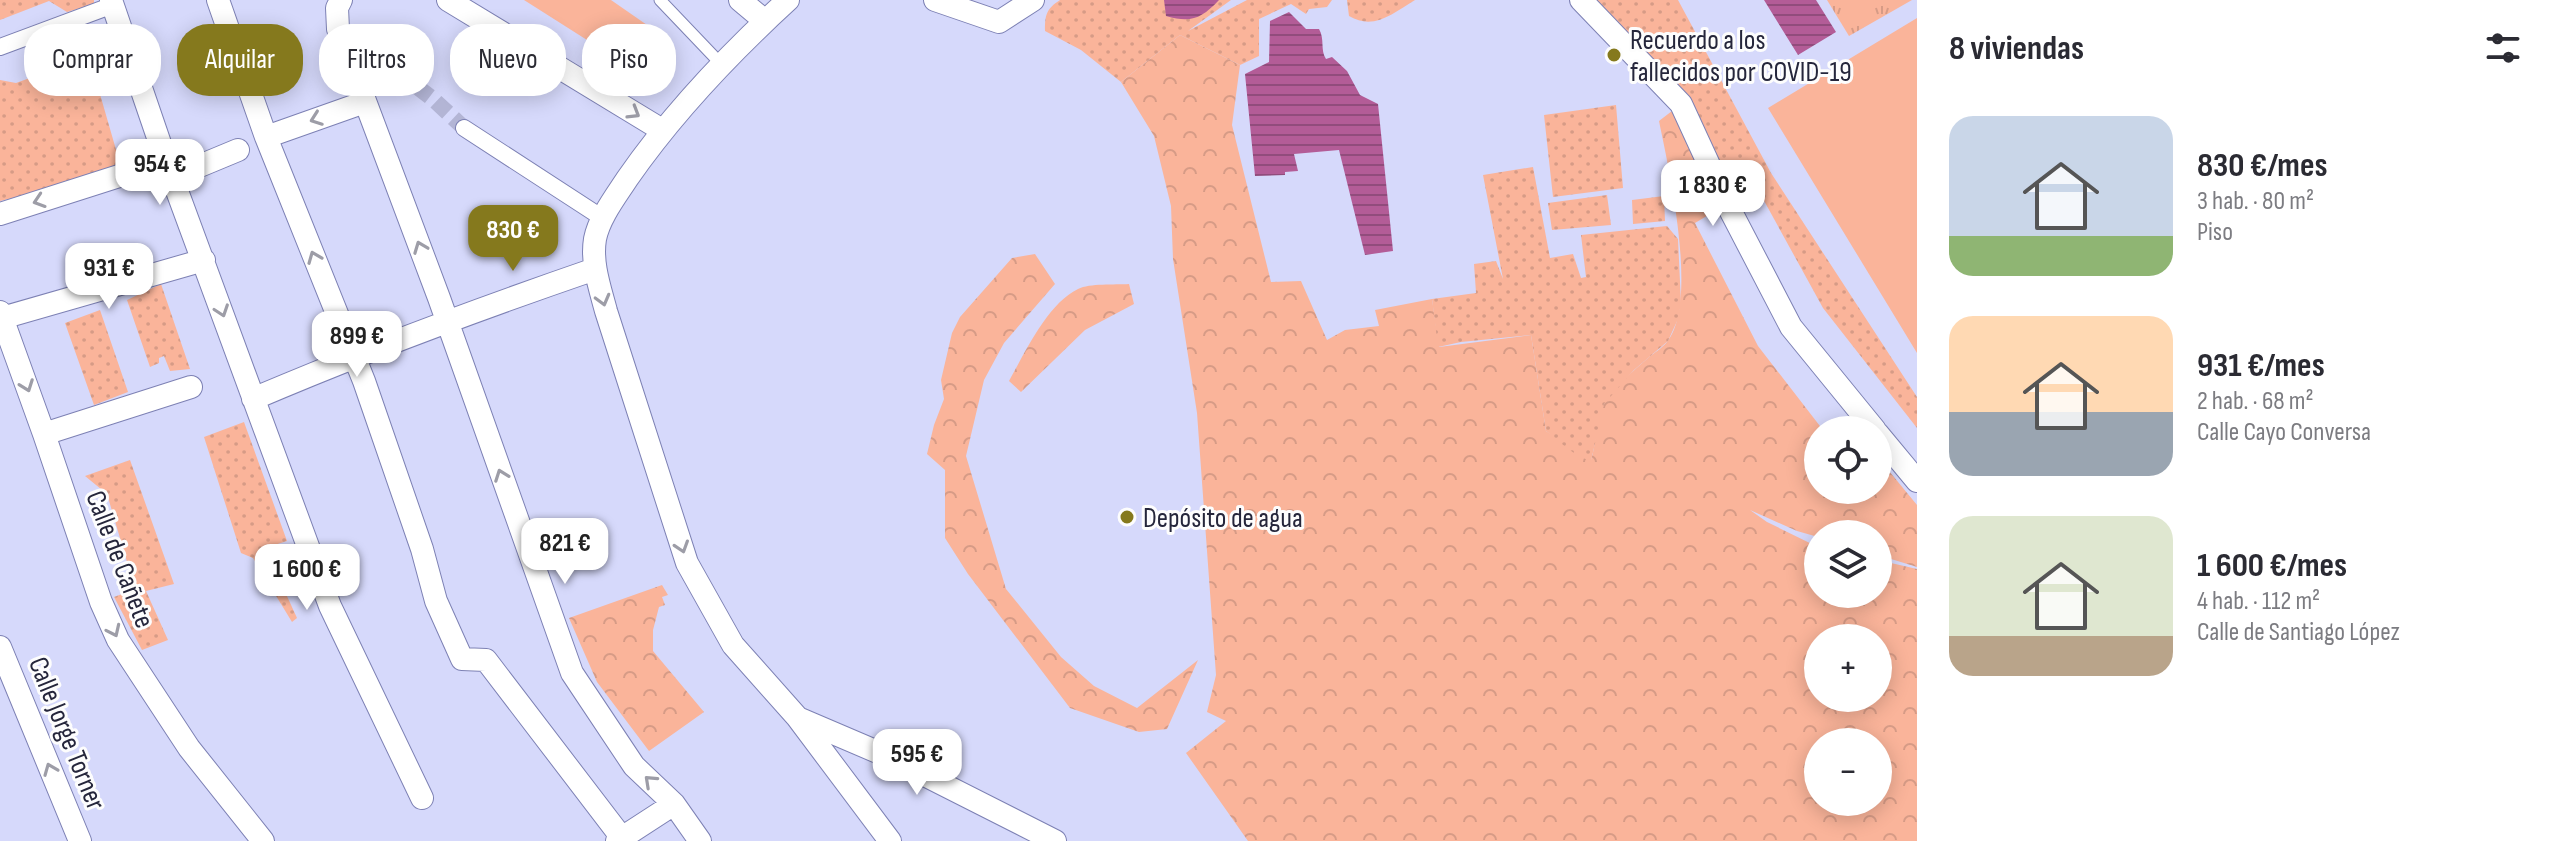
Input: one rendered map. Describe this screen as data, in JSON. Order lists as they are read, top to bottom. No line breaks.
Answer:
{"streets":{"street":["Calle de Cañete","Calle Jorge Torner"]},"one_way":["Calle de Cañete","Calle Jorge Torner"],"places":["Recuerdo a los fallecidos por COVID-19","Depósito de agua"],"page":{"heading":"8 viviendas","chip":["Comprar","Alquilar","Filtros","Nuevo","Piso"],"list":[{"name":"830 €/mes","note":"3 hab. · 80 m² · Piso"},{"name":"931 €/mes","note":"2 hab. · 68 m² · Calle Cayo Conversa"},{"name":"1 600 €/mes","note":"4 hab. · 112 m² · Calle de Santiago López"}],"price":["954 €","1 830 €","830 €","931 €","899 €","821 €","1 600 €","595 €"],"map_buttons":["+","−"]}}
